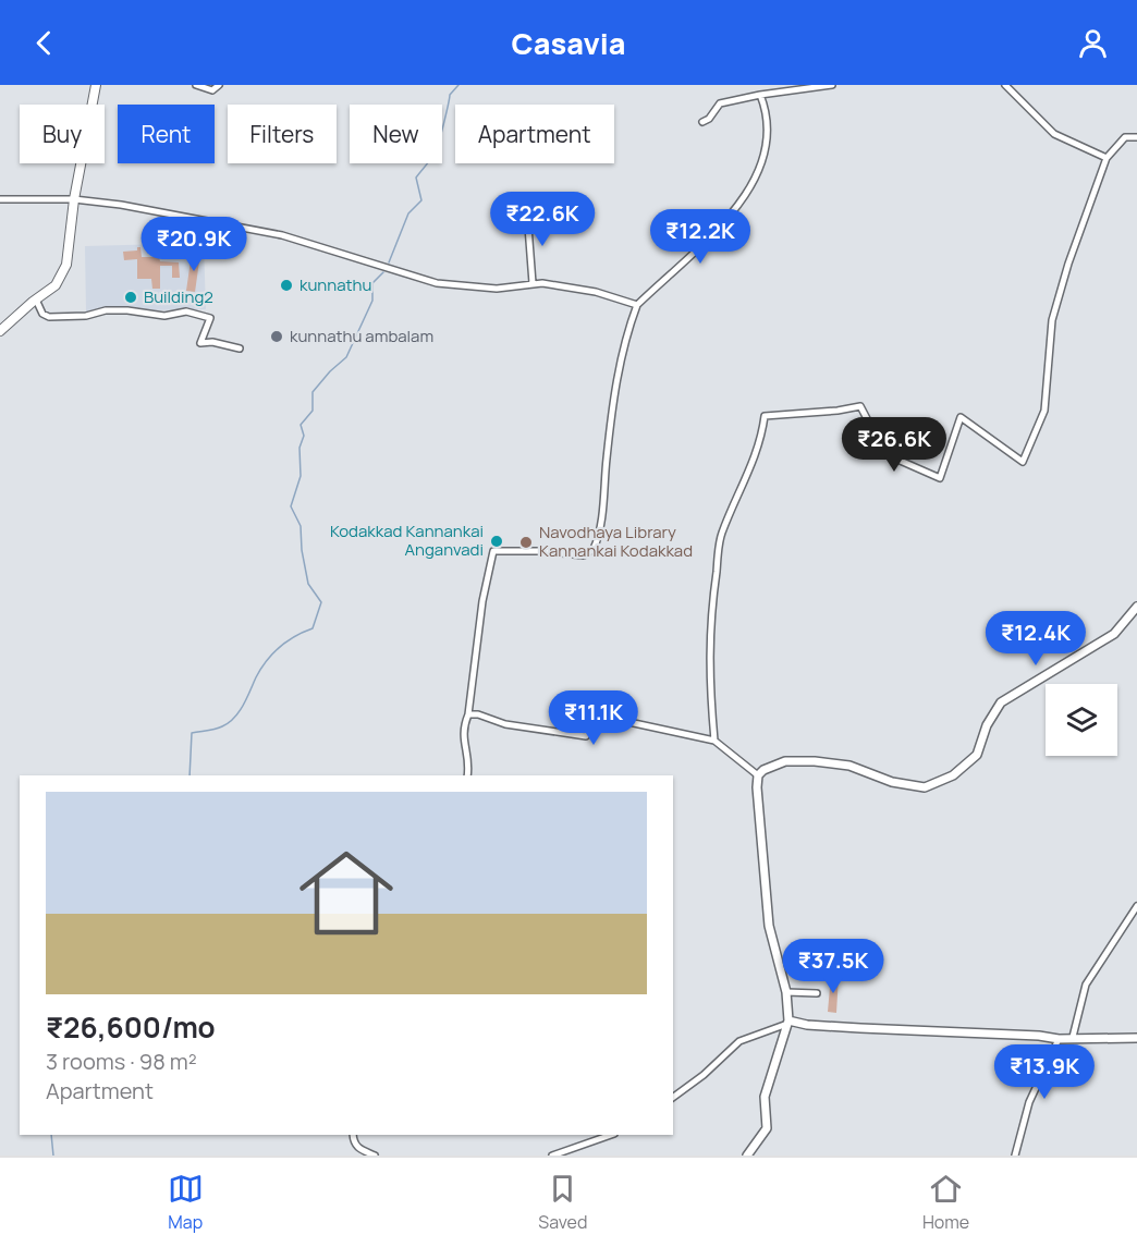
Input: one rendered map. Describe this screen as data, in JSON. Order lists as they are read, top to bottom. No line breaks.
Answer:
{"places":["kunnathu","Building2","kunnathu ambalam","Kodakkad Kannankai Anganvadi","Navodhaya Library Kannankai Kodakkad"],"page":{"header":"Casavia","chip":["Buy","Rent","Filters","New","Apartment"],"price":["₹22.6K","₹12.2K","₹20.9K","₹26.6K","₹12.4K","₹11.1K","₹37.5K","₹13.9K"],"list":[{"name":"₹26,600/mo","note":"3 rooms · 98 m² · Apartment"}],"tabs":["Map","Saved","Home"]}}
